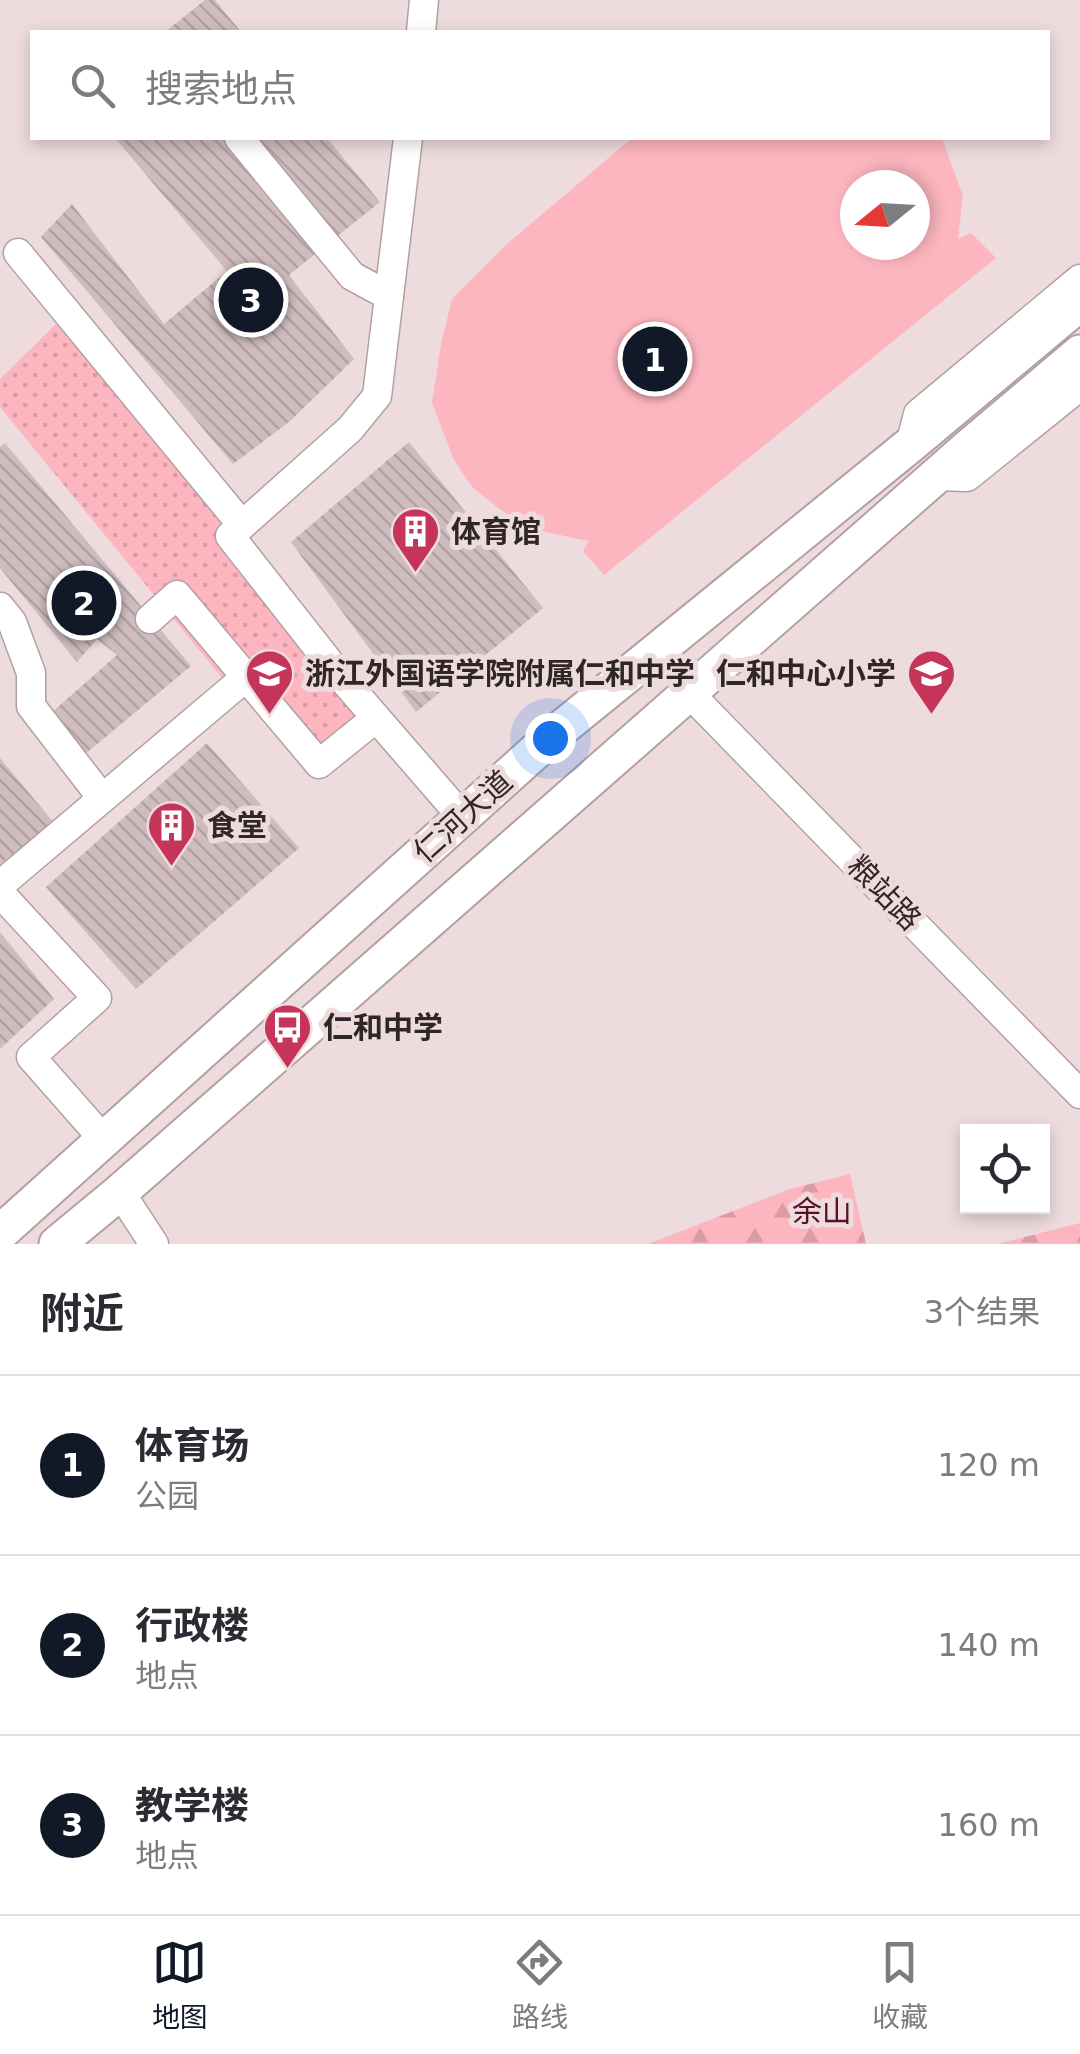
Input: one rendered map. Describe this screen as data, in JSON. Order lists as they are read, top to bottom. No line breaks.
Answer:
{"streets":{"main road":["仁河大道"],"street":["粮站路"]},"crossings":[["仁河大道","粮站路"]],"parks":["余山"],"places":{"building":["体育馆","食堂"],"school or university":["浙江外国语学院附属仁和中学","仁和中心小学"],"bus stop":["仁和中学"]},"north":"left","page":{"search":"搜索地点","pins":["3","1","2"],"heading":["附近","3个结果"],"list":[{"mark":"1","name":"体育场","note":"公园","value":"120 m"},{"mark":"2","name":"行政楼","note":"地点","value":"140 m"},{"mark":"3","name":"教学楼","note":"地点","value":"160 m"}],"nav":["地图","路线","收藏"]}}
